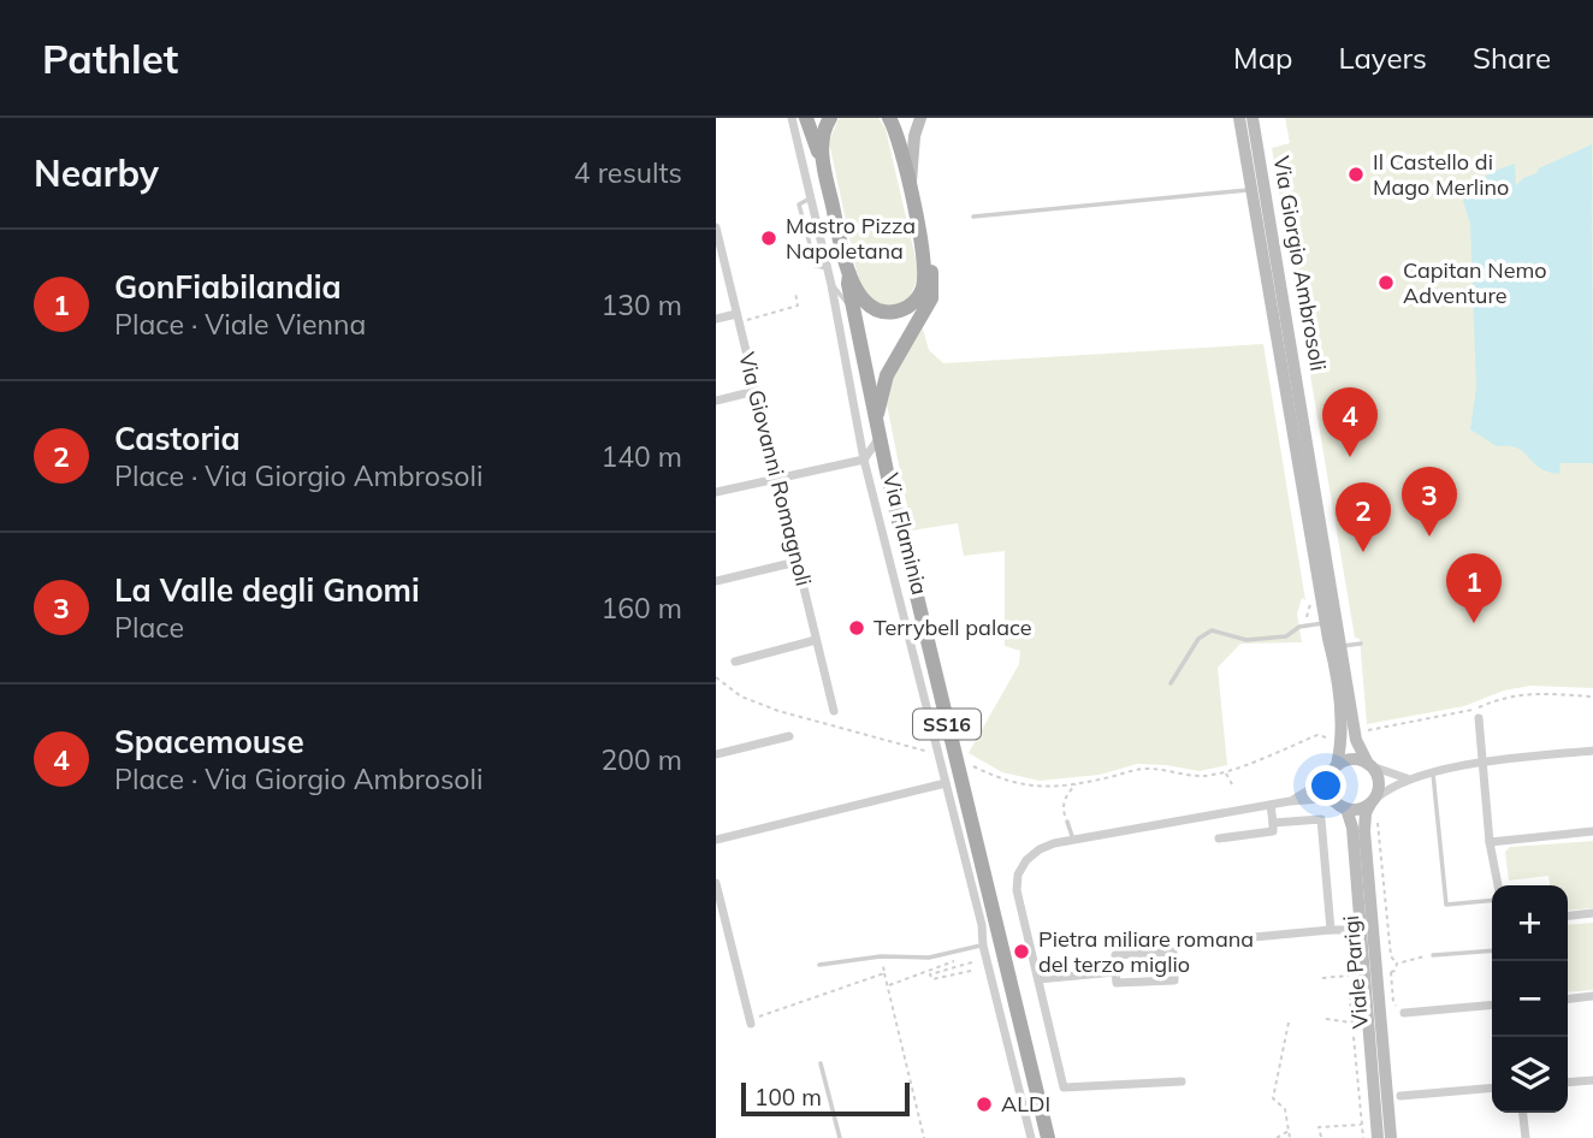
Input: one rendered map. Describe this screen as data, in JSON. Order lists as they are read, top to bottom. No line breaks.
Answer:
{"streets":{"main road":["Via Giorgio Ambrosoli","Via Flaminia","SS16","Viale Parigi"],"street":["Via Giovanni Romagnoli"]},"crossings":[["Via Giorgio Ambrosoli","Viale Parigi"]],"places":["Il Castello di Mago Merlino","Mastro Pizza Napoletana","Capitan Nemo Adventure","Terrybell palace","Pietra miliare romana del terzo miglio","ALDI"],"scale_bar":"100 m","page":{"header":"Pathlet","nav":["Map","Layers","Share"],"heading":["Nearby","4 results"],"list":[{"mark":"1","name":"GonFiabilandia","note":"Place · Viale Vienna","value":"130 m"},{"mark":"2","name":"Castoria","note":"Place · Via Giorgio Ambrosoli","value":"140 m"},{"mark":"3","name":"La Valle degli Gnomi","note":"Place","value":"160 m"},{"mark":"4","name":"Spacemouse","note":"Place · Via Giorgio Ambrosoli","value":"200 m"}],"pins":["4","3","2","1"],"map_buttons":["+","−"],"scale":"100 m"}}
